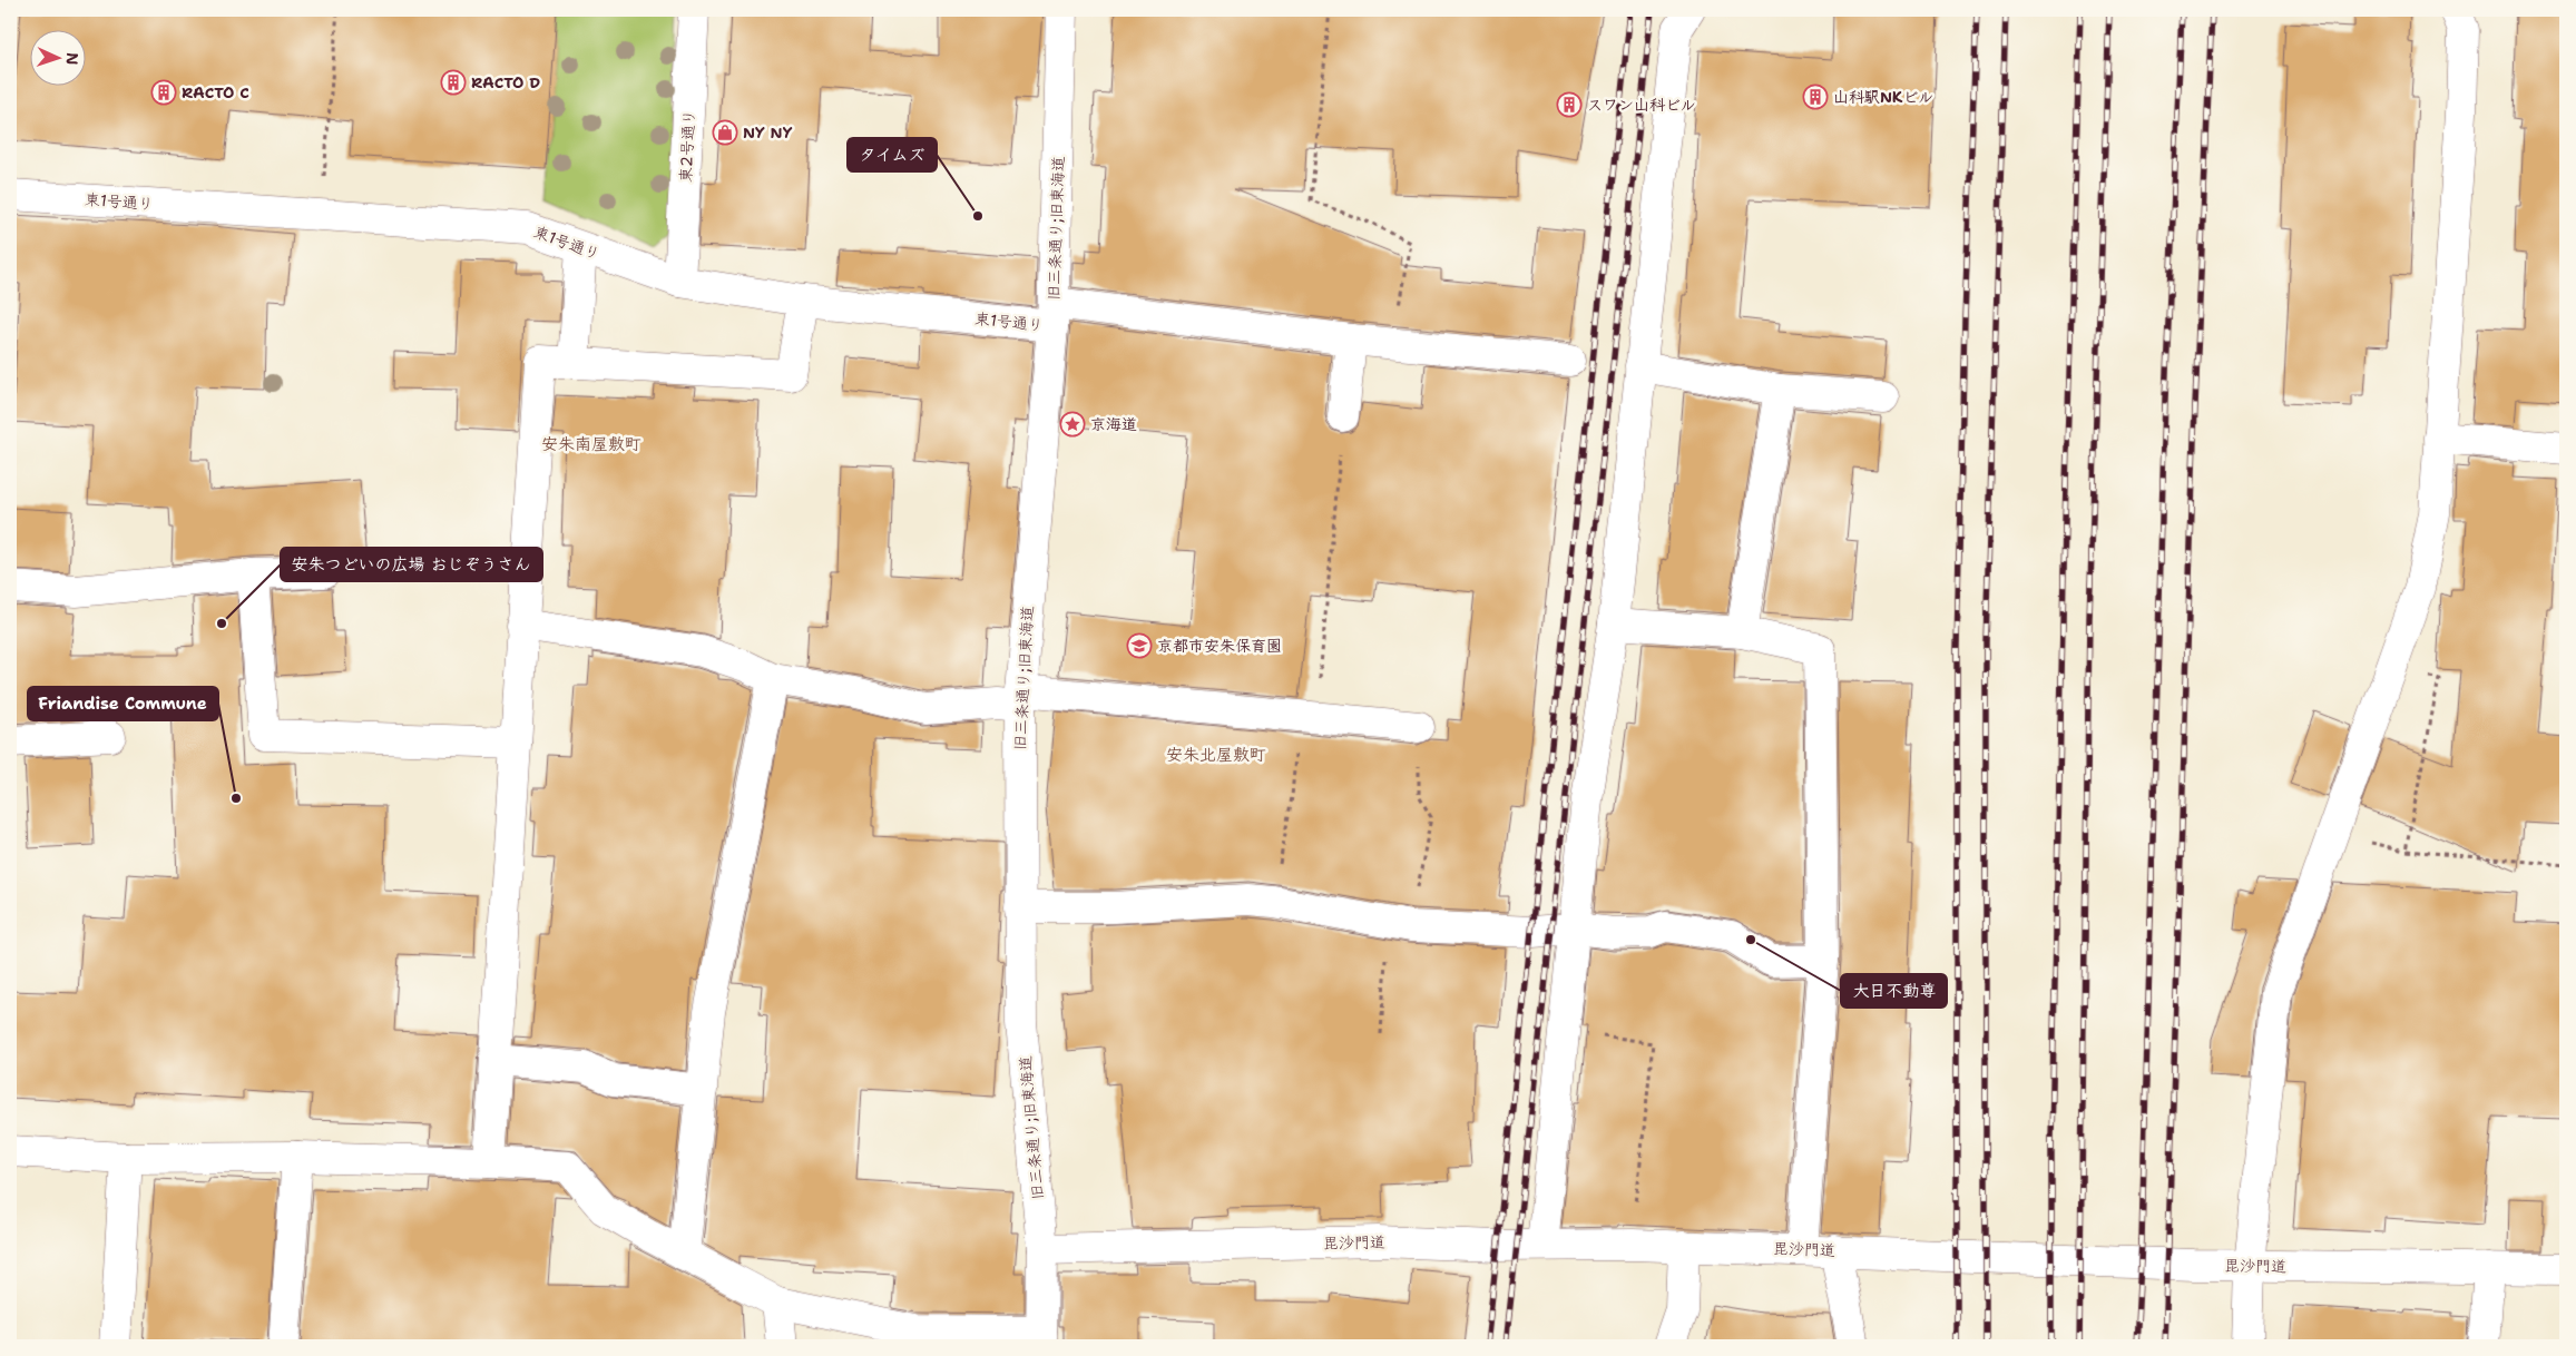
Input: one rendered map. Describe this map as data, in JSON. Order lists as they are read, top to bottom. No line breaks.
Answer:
{"streets":{"street":["東2号通り","東1号通り","旧三条通り;旧東海道","毘沙門道"]},"crossings":[["東2号通り","東1号通り"],["東1号通り","旧三条通り;旧東海道"],["旧三条通り;旧東海道","毘沙門道"]],"districts":["安朱南屋敷町","安朱北屋敷町"],"places":{"building":["RACTO D","RACTO C","山科駅NKビル","スワン山科ビル"],"shop":["NY NY"],"other":["タイムズ","安朱つどいの広場 おじぞうさん","Friandise Commune","大日不動尊"],"place":["京海道"],"school or university":["京都市安朱保育園"]},"north":"right"}
